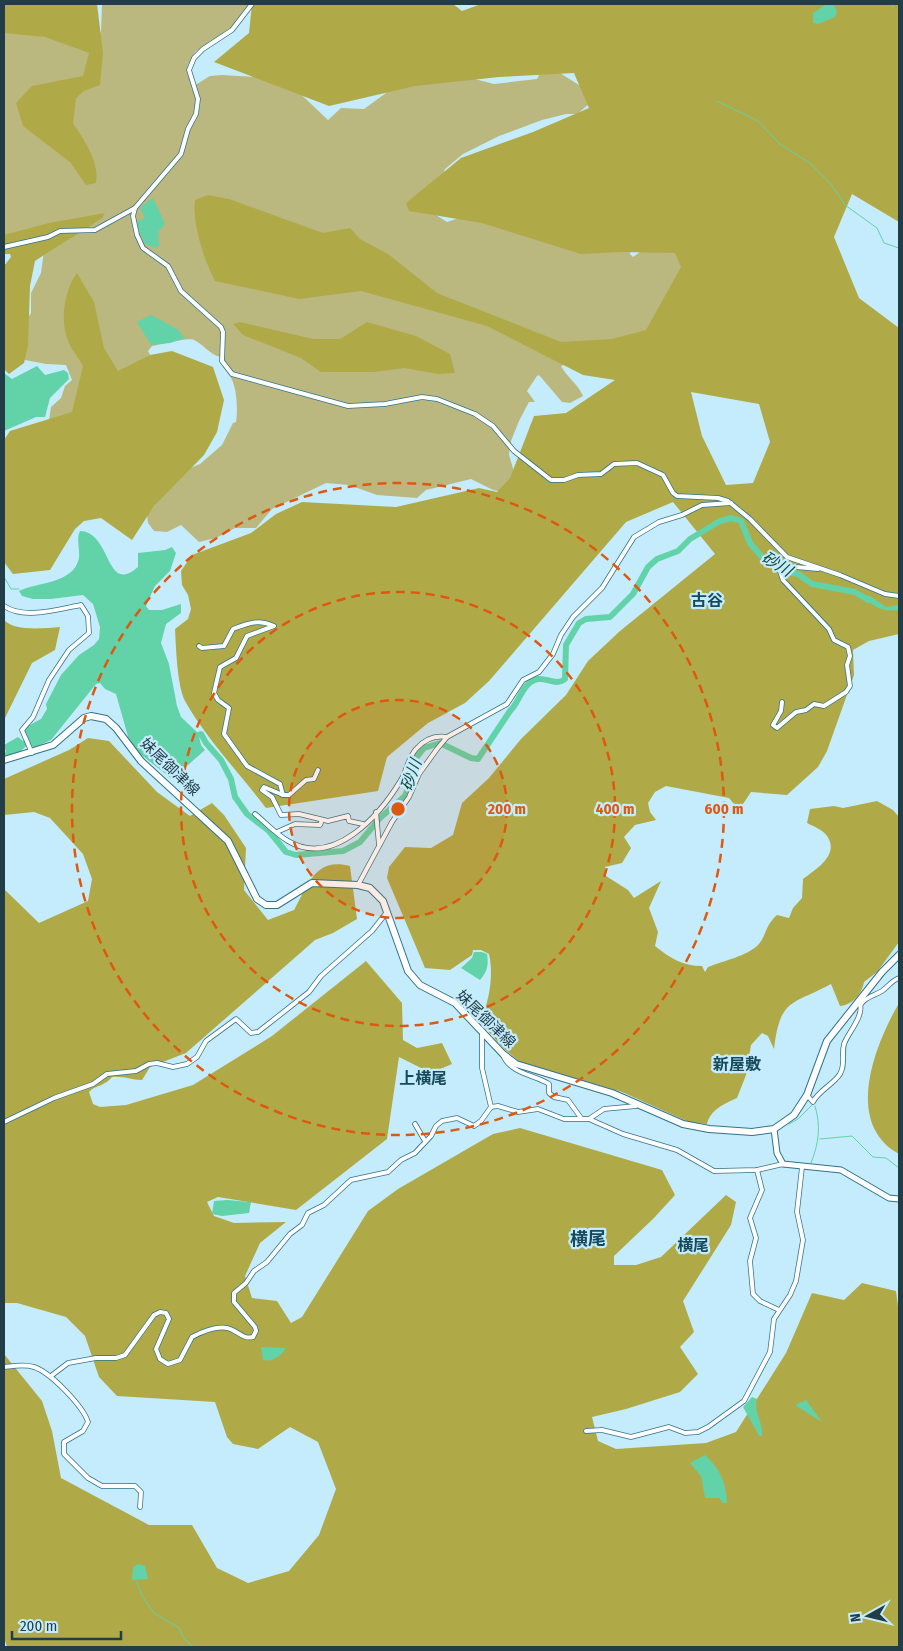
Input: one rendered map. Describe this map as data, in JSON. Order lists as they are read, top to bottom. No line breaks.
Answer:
{"streets":{"main road":["妹尾御津線"]},"districts":["古谷","新屋敷","上横尾","横尾","横尾"],"water":["砂川"],"scale_bar":"200 m","north":"left","rings":["200 m","400 m","600 m"]}
